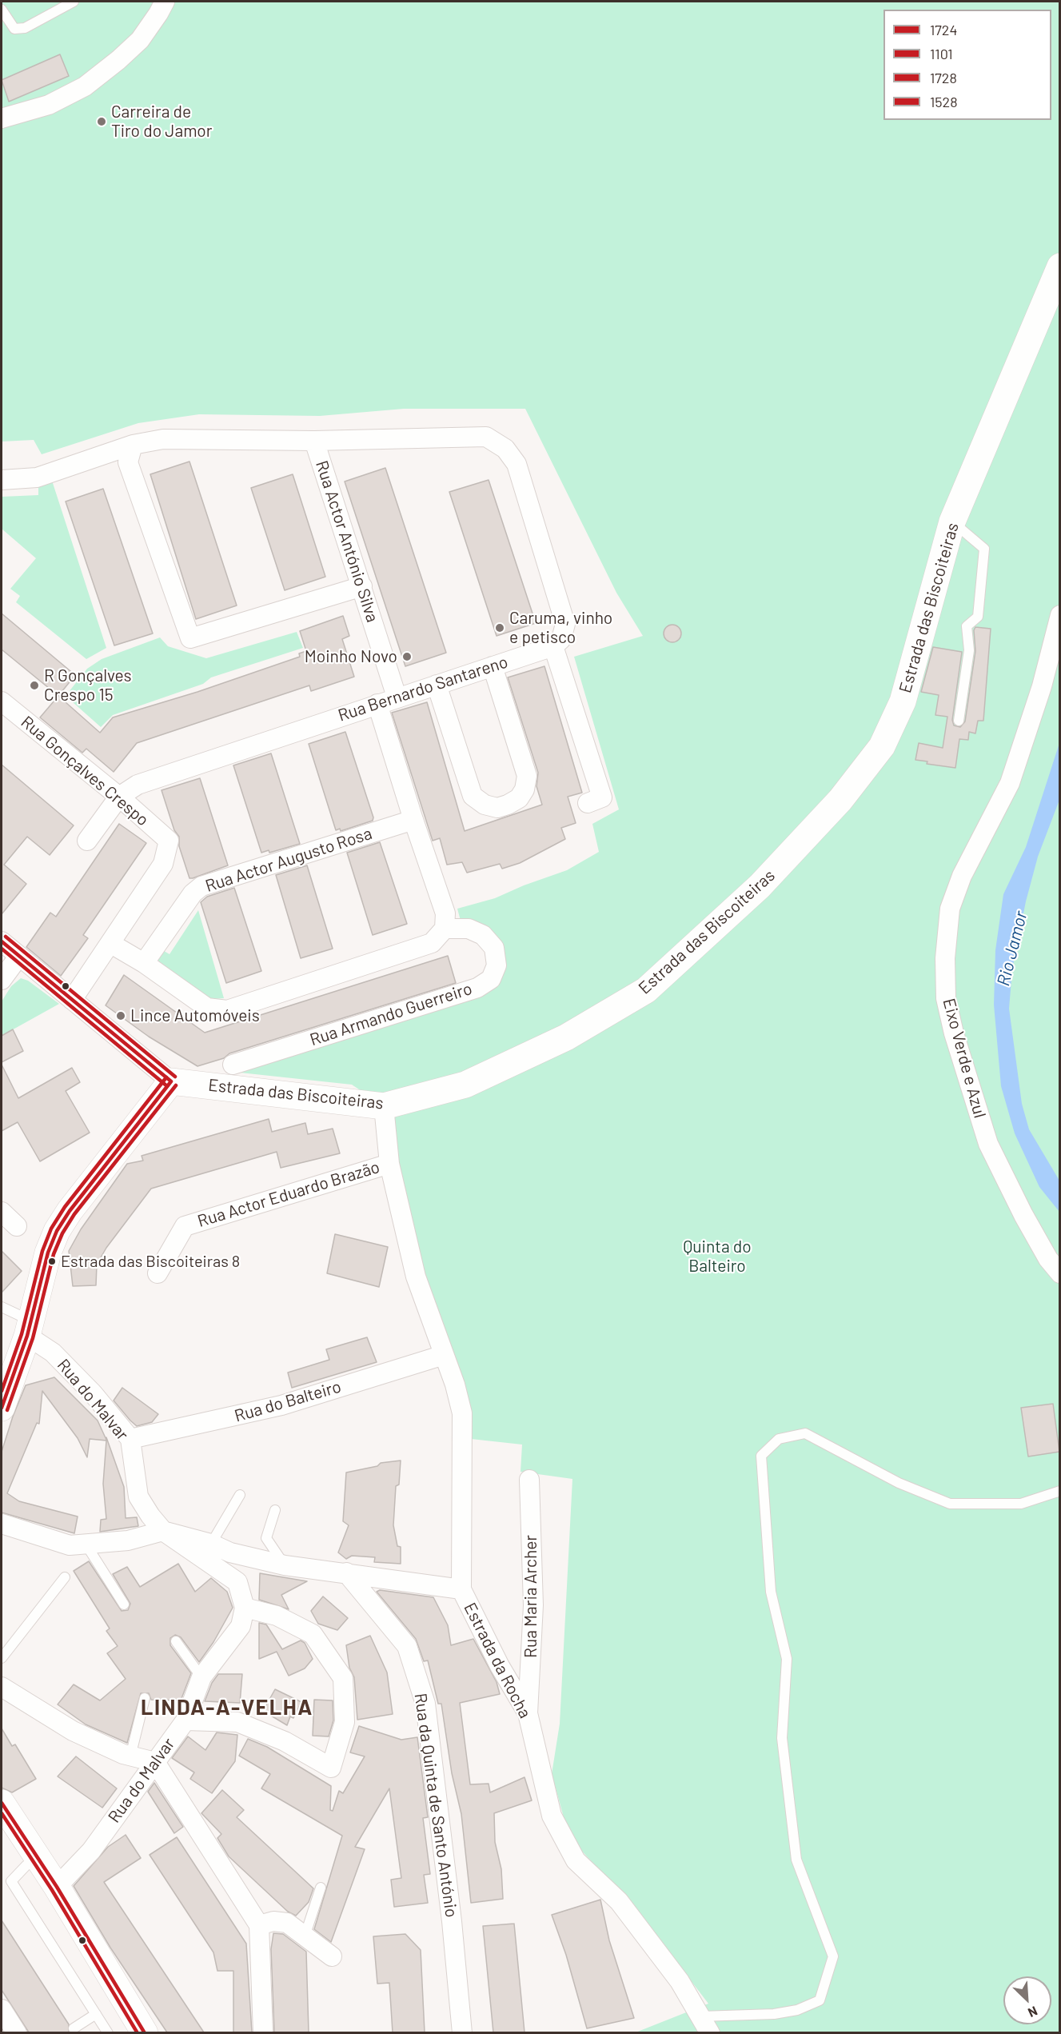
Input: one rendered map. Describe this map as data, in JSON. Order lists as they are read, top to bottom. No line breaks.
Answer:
{"streets":{"street":["Rua Actor António Silva","Estrada das Biscoiteiras","Rua Bernardo Santareno","Rua Gonçalves Crespo","Rua Actor Augusto Rosa","Rua Armando Guerreiro","Eixo Verde e Azul","Rua Actor Eduardo Brazão","Rua do Malvar","Rua do Balteiro","Rua Maria Archer","Estrada da Rocha","Rua da Quinta de Santo António"]},"crossings":[["Rua Actor António Silva","Rua Bernardo Santareno"],["Rua Bernardo Santareno","Rua Gonçalves Crespo"],["Rua do Malvar","Rua do Balteiro"],["Rua do Malvar","Estrada da Rocha"],["Rua Maria Archer","Estrada da Rocha"],["Estrada da Rocha","Rua da Quinta de Santo António"]],"districts":["LINDA-A-VELHA"],"water":["Rio Jamor"],"parks":["Quinta do Balteiro"],"places":["Carreira de Tiro do Jamor","Caruma, vinho e petisco","Moinho Novo","R Gonçalves Crespo 15","Lince Automóveis","Estrada das Biscoiteiras 8"],"lines":["transit line 1728","transit line 1724","transit line 1101","transit line 1528"],"legend":["1724","1101","1728","1528"],"north":"bottom right"}
